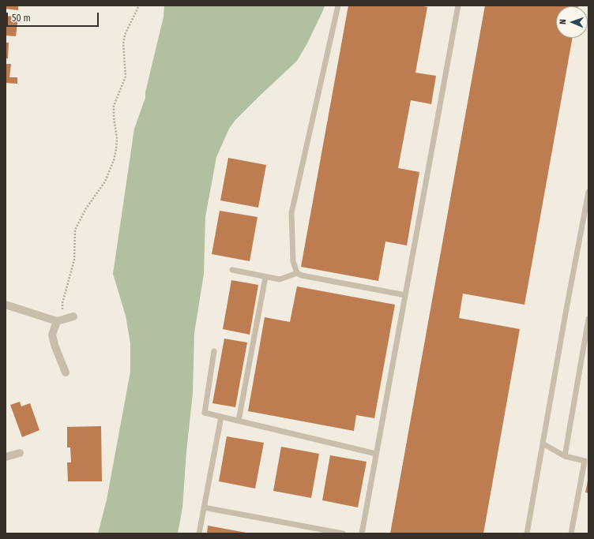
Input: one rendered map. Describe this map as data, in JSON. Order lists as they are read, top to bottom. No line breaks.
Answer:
{"scale_bar":"50 m","north":"left"}
